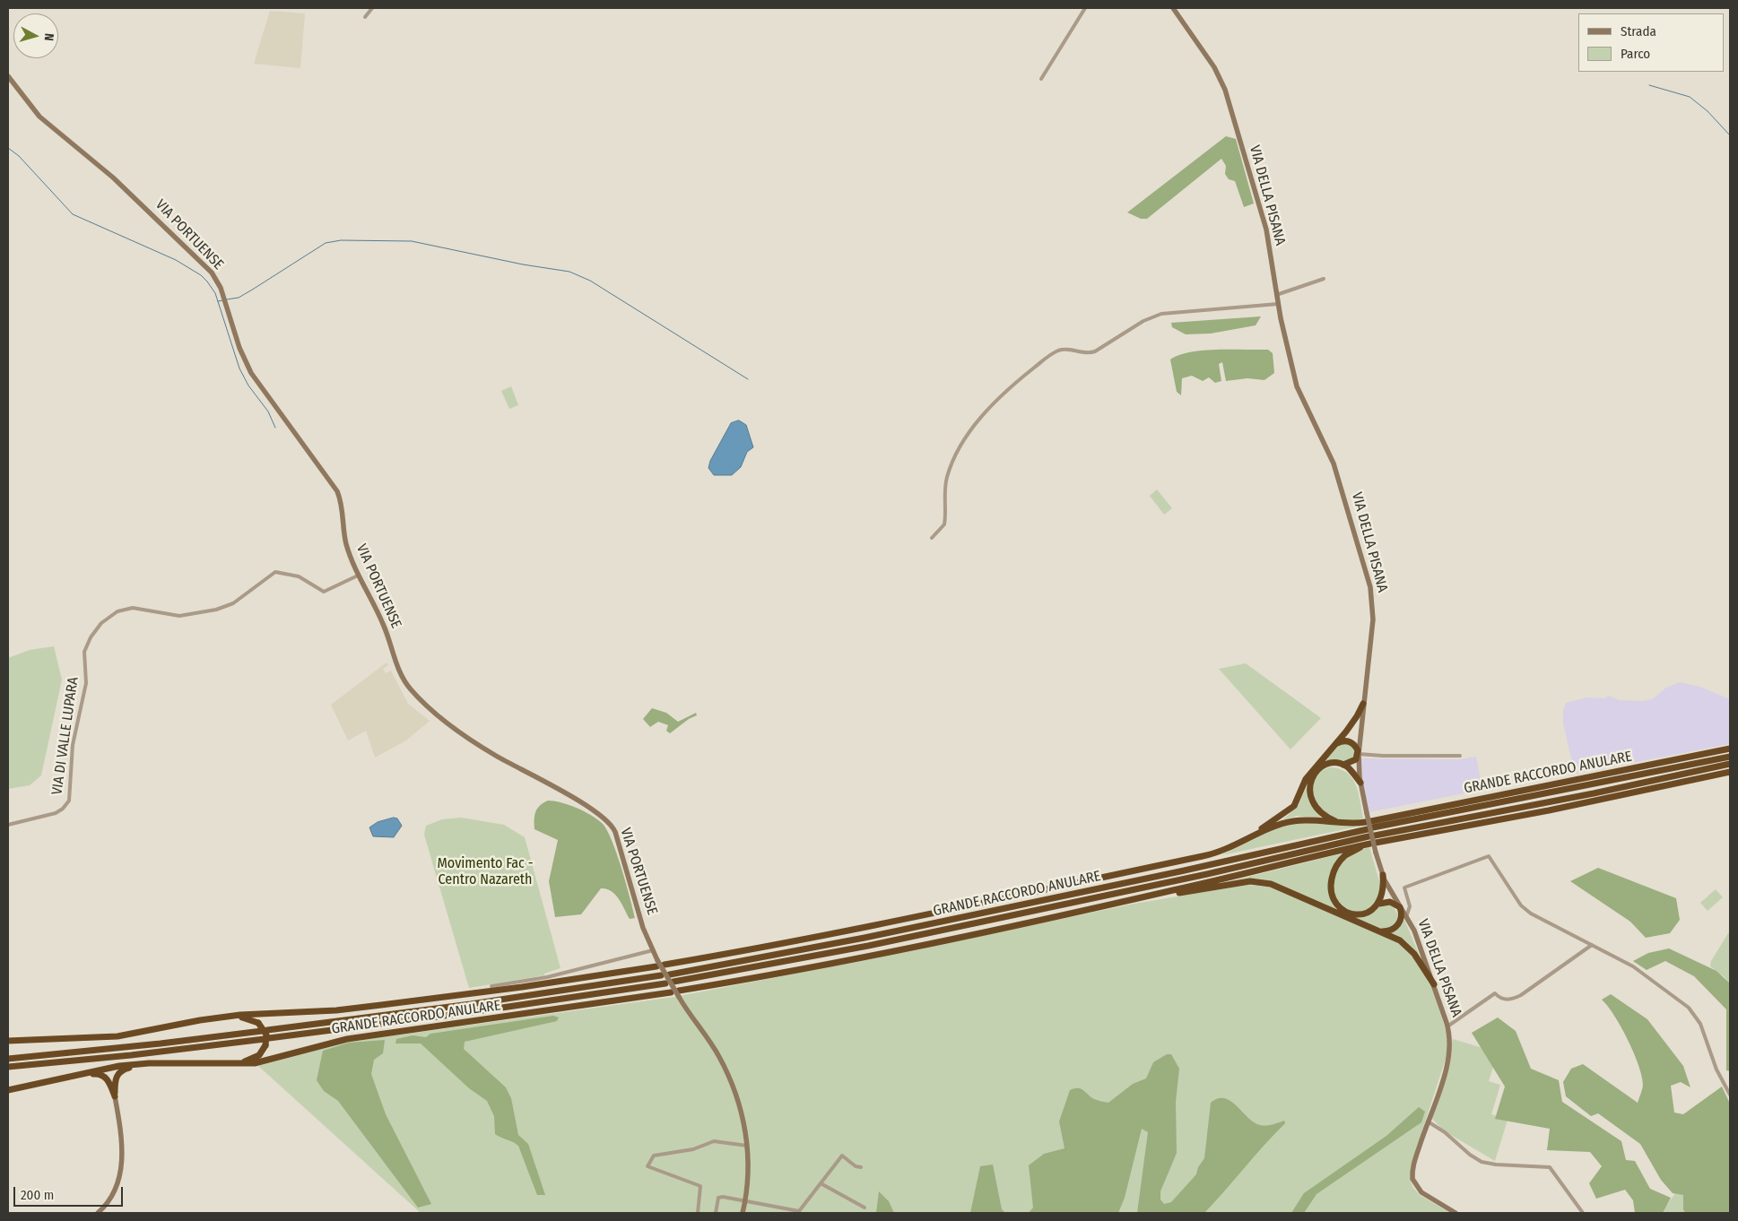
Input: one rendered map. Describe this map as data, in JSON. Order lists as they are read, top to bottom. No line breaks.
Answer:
{"streets":{"highway":["GRANDE RACCORDO ANULARE"],"main road":["VIA DELLA PISANA","VIA PORTUENSE"],"street":["VIA DI VALLE LUPARA"]},"crossings":[["VIA PORTUENSE","VIA DI VALLE LUPARA"],["VIA PORTUENSE","GRANDE RACCORDO ANULARE"]],"parks":["Movimento Fac - Centro Nazareth"],"legend":["Strada","Parco"],"scale_bar":"200 m","north":"right"}
